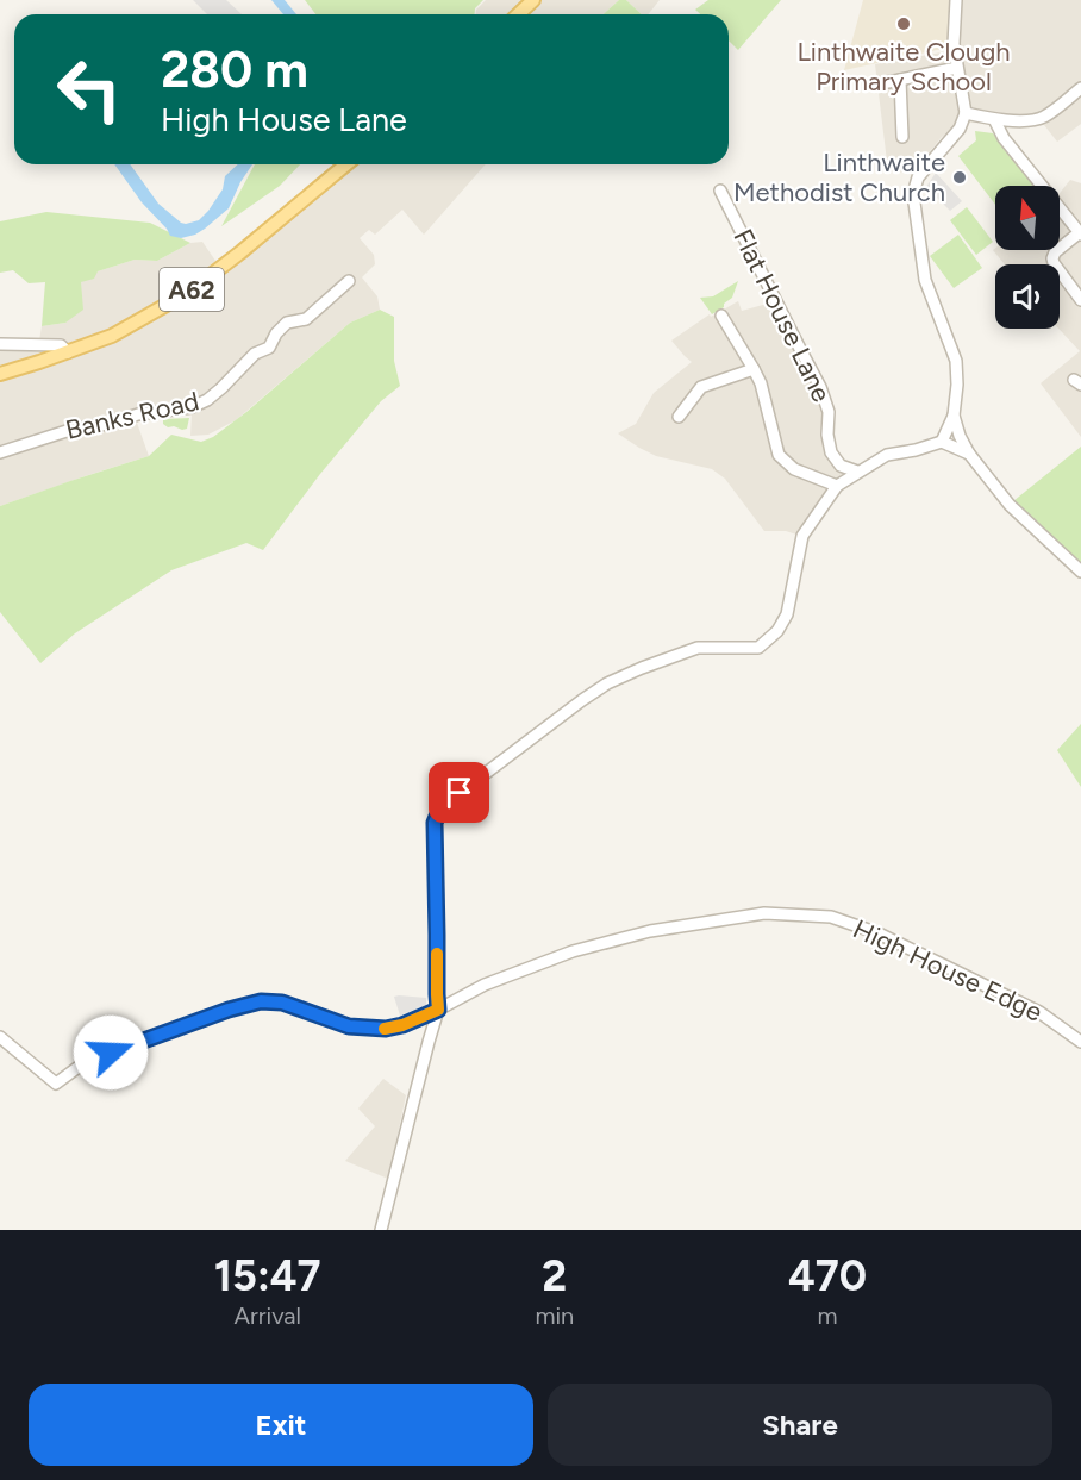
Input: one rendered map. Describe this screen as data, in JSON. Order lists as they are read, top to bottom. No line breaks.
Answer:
{"streets":{"main road":["A62"],"street":["Flat House Lane","Banks Road","High House Edge"]},"places":["Linthwaite Clough Primary School","Linthwaite Methodist Church"],"north":"top","page":{"turn":["280 m","High House Lane"],"eta":["15:47","Arrival","2","min","470","m"],"buttons":["Exit","Share"]}}
